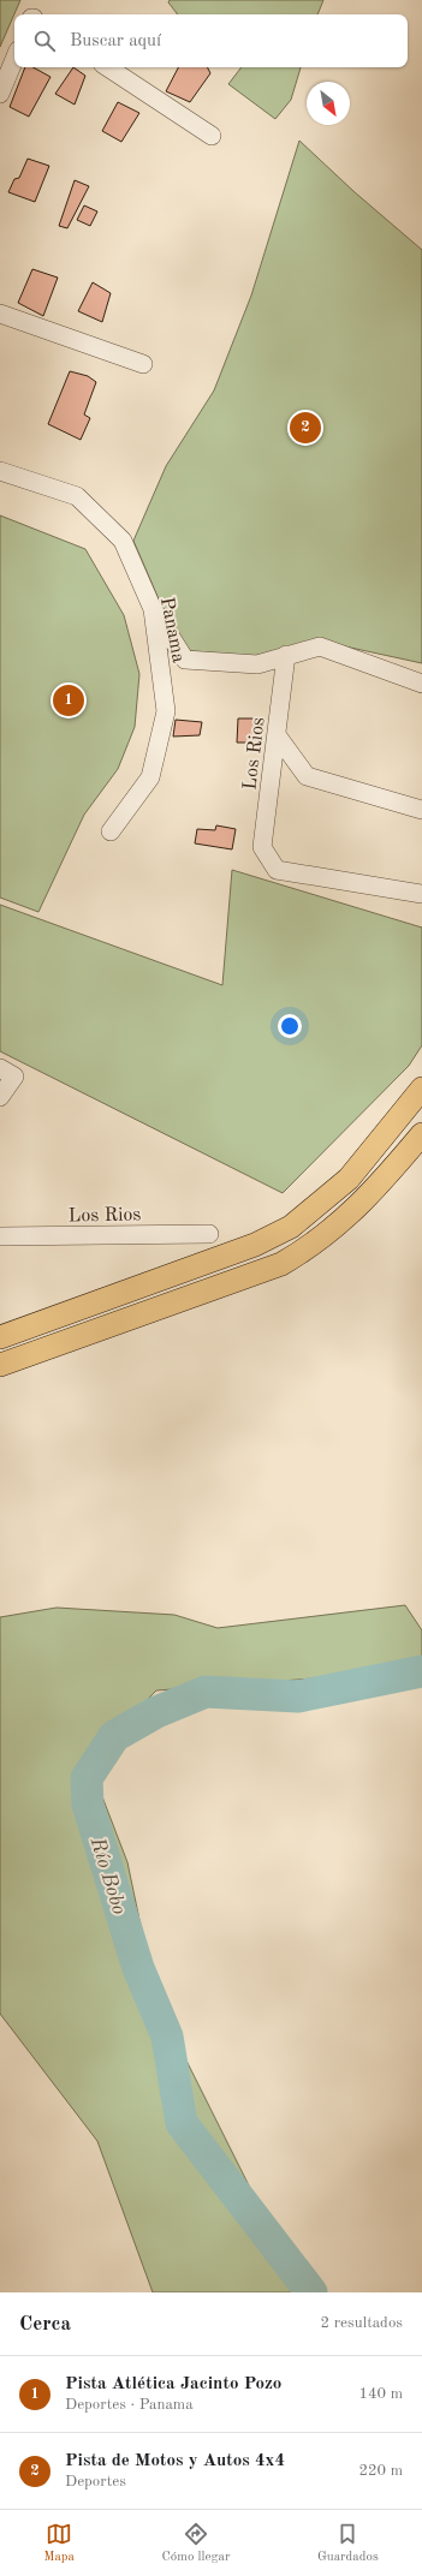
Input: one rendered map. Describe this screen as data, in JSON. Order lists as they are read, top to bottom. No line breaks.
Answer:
{"streets":{"street":["Panama","Los Rios"]},"water":["Río Bobo"],"north":"bottom right","page":{"search":"Buscar aquí","pins":["2","1"],"heading":["Cerca","2 resultados"],"list":[{"mark":"1","name":"Pista Atlética Jacinto Pozo","note":"Deportes · Panama","value":"140 m"},{"mark":"2","name":"Pista de Motos y Autos 4x4","note":"Deportes","value":"220 m"}],"nav":["Mapa","Cómo llegar","Guardados"]}}
